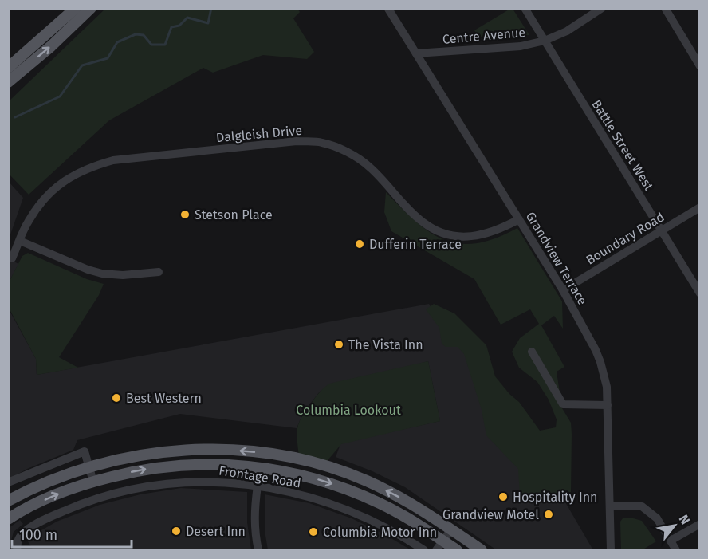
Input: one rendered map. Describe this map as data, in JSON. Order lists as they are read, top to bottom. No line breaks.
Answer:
{"streets":{"street":["Centre Avenue","Dalgleish Drive","Battle Street West","Boundary Road","Grandview Terrace","Frontage Road"]},"crossings":[["Centre Avenue","Battle Street West"],["Centre Avenue","Grandview Terrace"],["Dalgleish Drive","Grandview Terrace"],["Battle Street West","Boundary Road"],["Boundary Road","Grandview Terrace"]],"parks":["Columbia Lookout"],"places":["Stetson Place","Dufferin Terrace","The Vista Inn","Best Western","Hospitality Inn","Grandview Motel","Desert Inn","Columbia Motor Inn"],"scale_bar":"100 m","north":"top right"}
